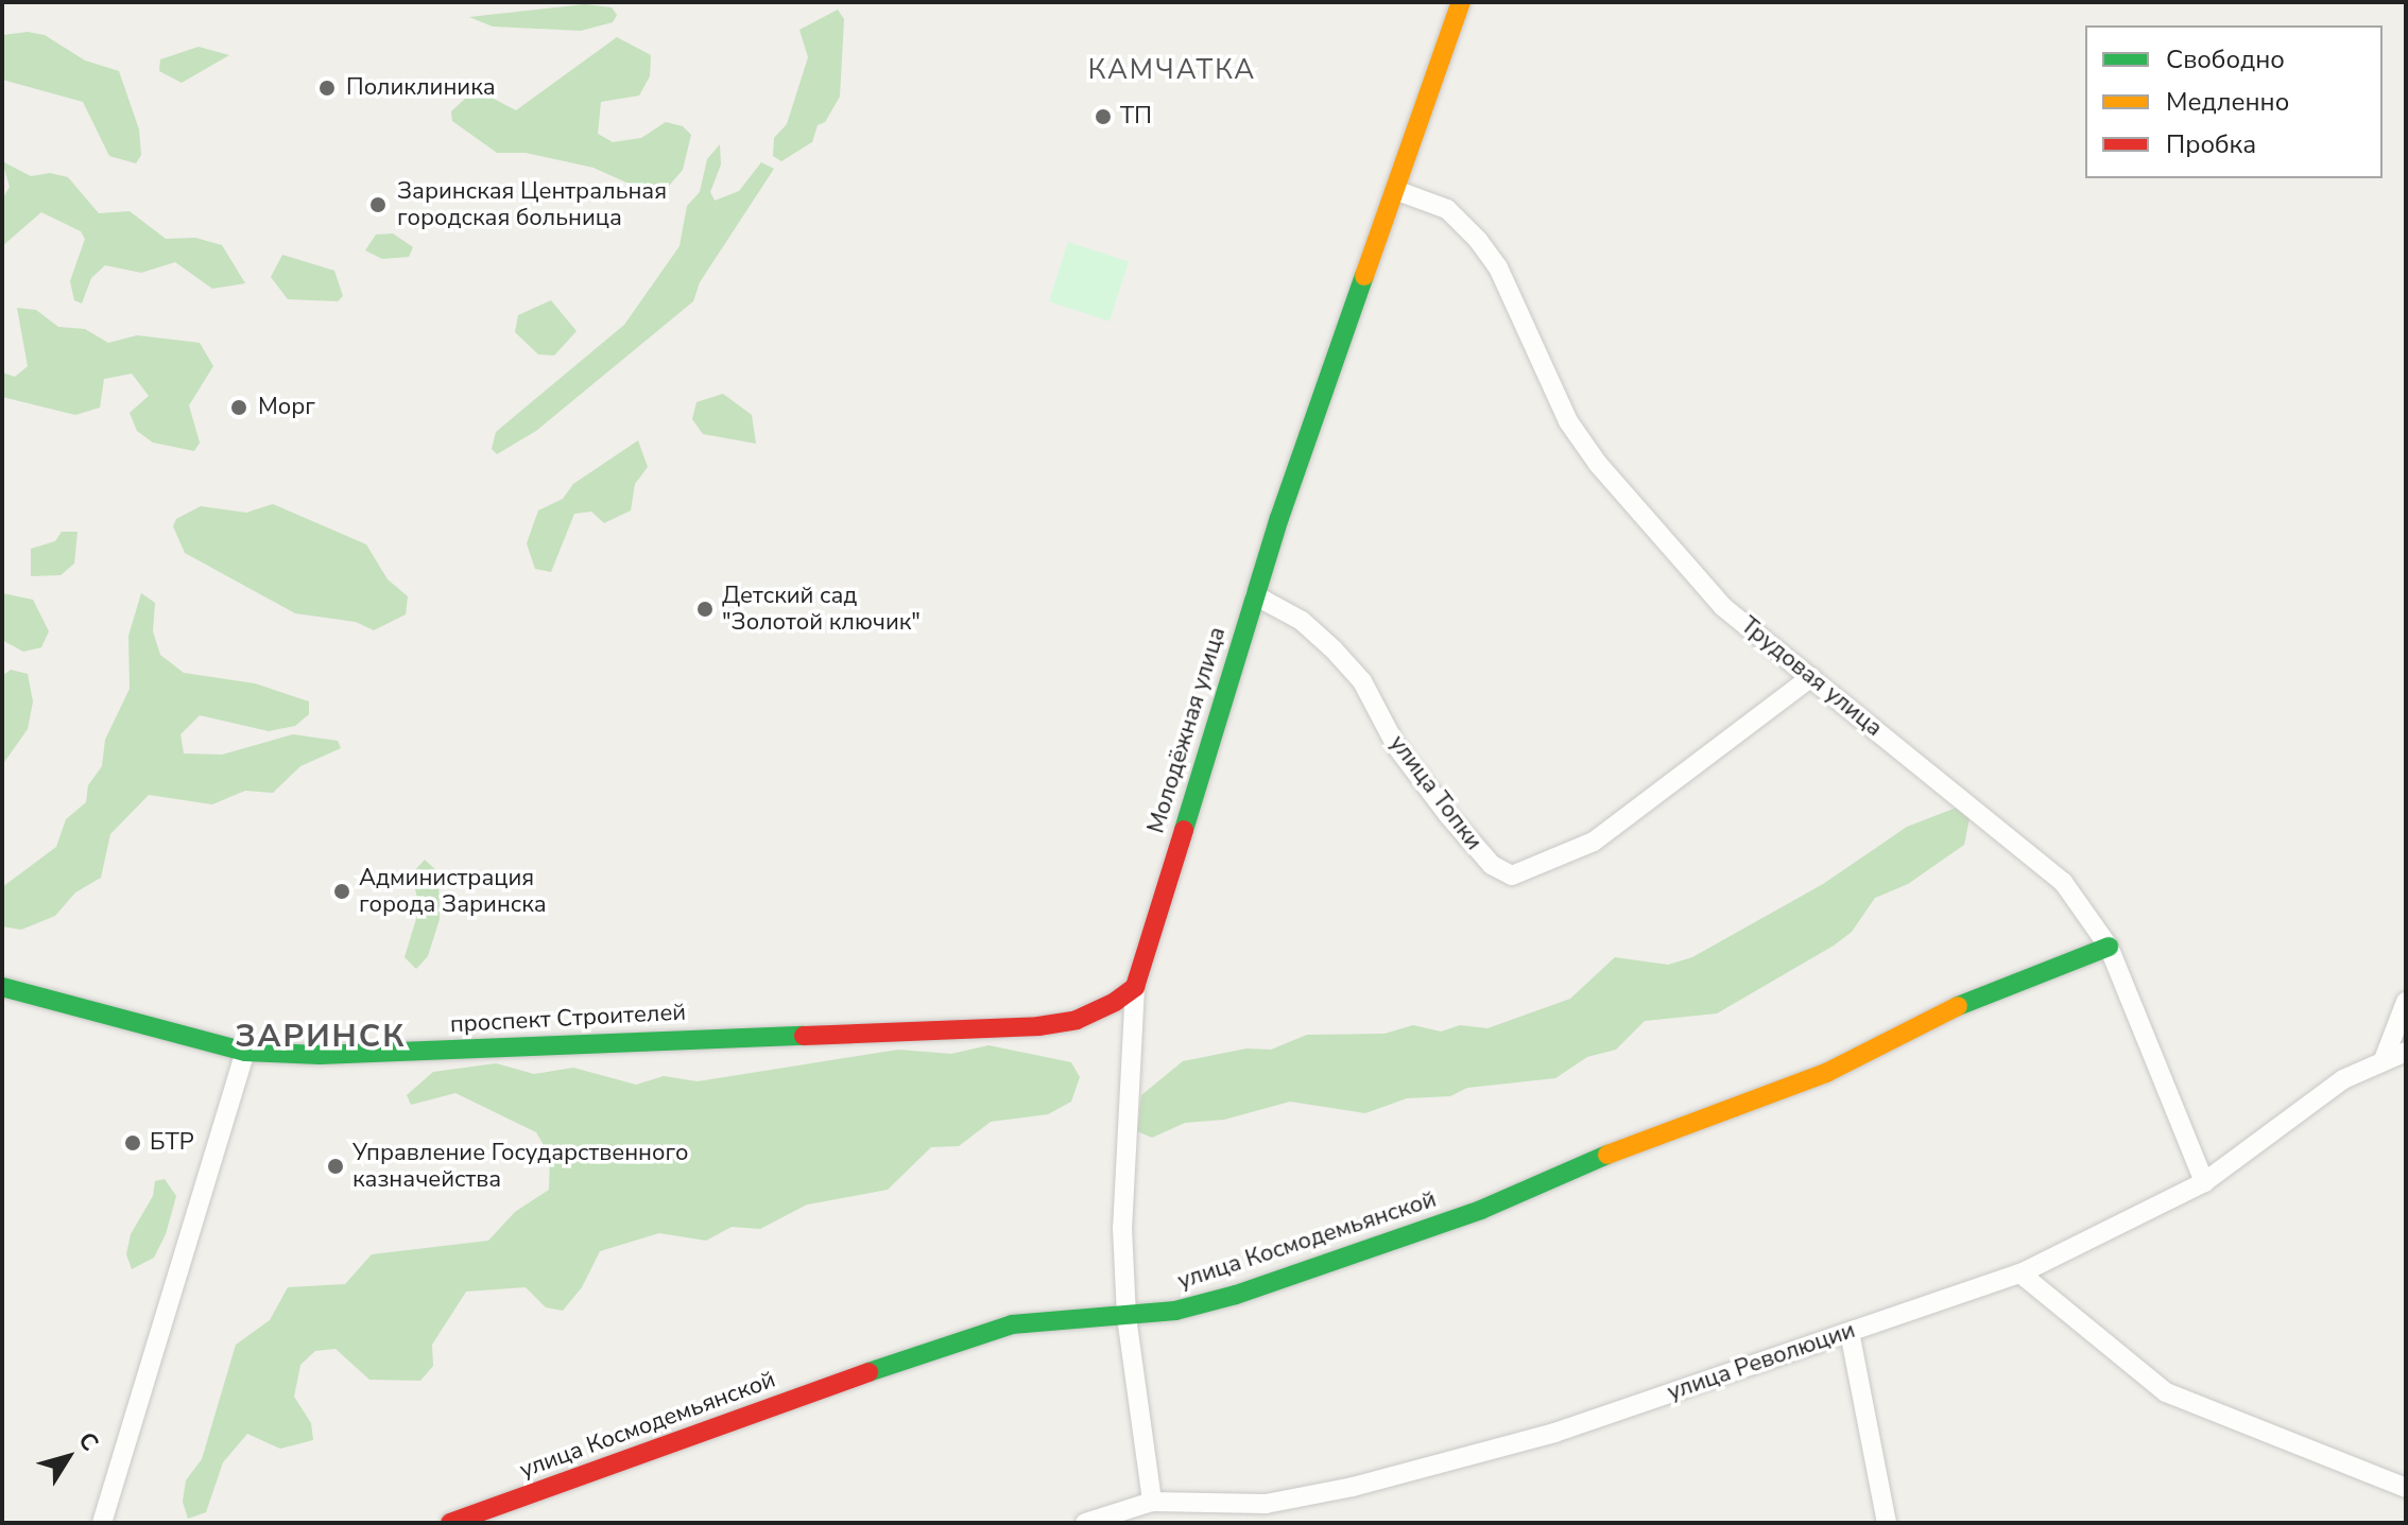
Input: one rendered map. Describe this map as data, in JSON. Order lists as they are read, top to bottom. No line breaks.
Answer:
{"streets":{"street":["Трудовая улица","Молодёжная улица","улица Топки","проспект Строителей","улица Космодемьянской","улица Революции"]},"crossings":[["Трудовая улица","Молодёжная улица"],["Трудовая улица","улица Топки"],["Трудовая улица","улица Космодемьянской"],["Трудовая улица","улица Революции"],["Молодёжная улица","улица Топки"],["Молодёжная улица","проспект Строителей"],["Молодёжная улица","улица Космодемьянской"],["Молодёжная улица","улица Революции"]],"districts":["КАМЧАТКА","ЗАРИНСК"],"places":["Поликлиника","ТП","Заринская Центральная городская больница","Морг","Детский сад \"Золотой ключик\"","Администрация города Заринска","БТР","Управление Государственного казначейства"],"legend":["Свободно","Медленно","Пробка"],"north":"top right"}
